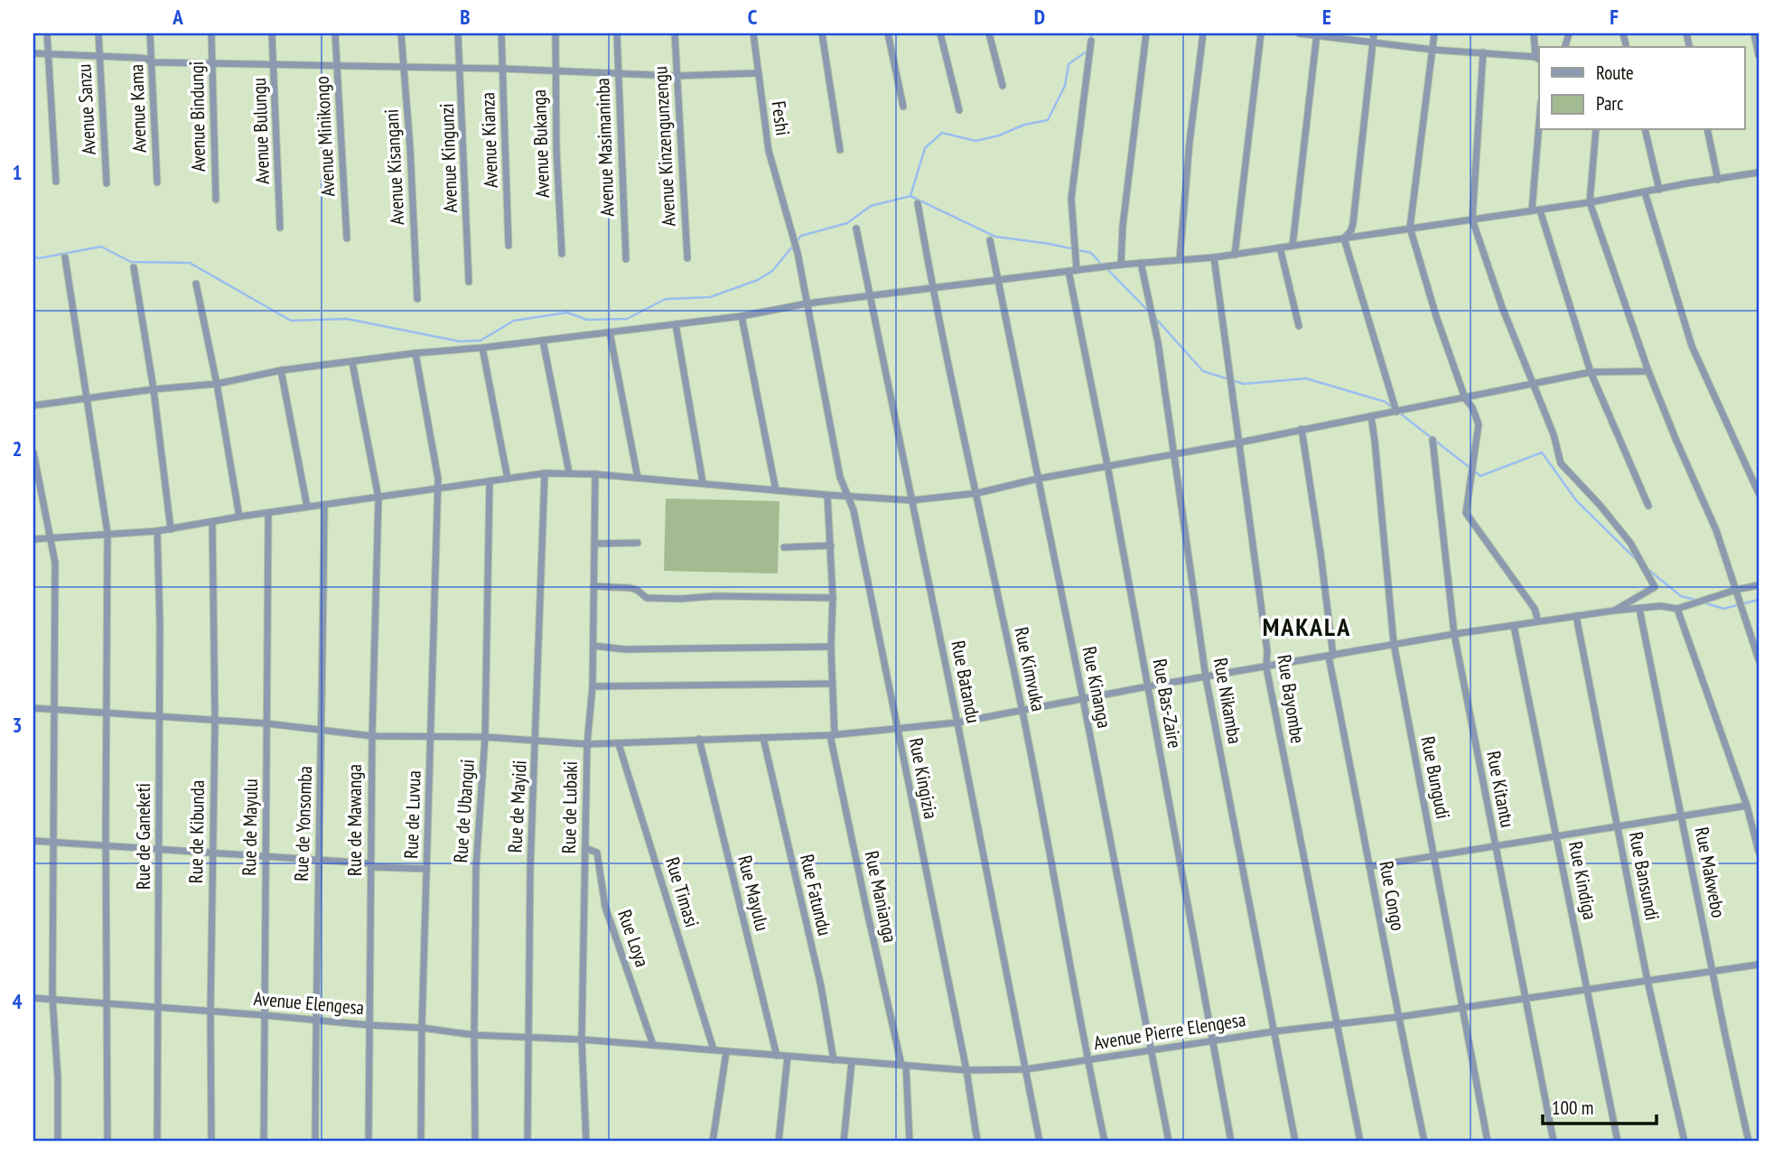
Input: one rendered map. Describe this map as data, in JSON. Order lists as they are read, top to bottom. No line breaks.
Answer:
{"streets":{"street":["Avenue Kama","Avenue Sanzu","Avenue Bindungi","Feshi","Avenue Bulungu","Avenue Minikongo","Avenue Kianza","Avenue Bukanga","Avenue Kinzengunzengu","Avenue Masimaninba","Avenue Kingunzi","Avenue Kisangani","Rue Kimvuka","Rue Batandu","Rue Kinanga","Rue Bayombe","Rue Nikamba","Rue Bas-Zaire","Rue Bungudi","Rue Kingizia","Rue Kitantu","Rue de Mayidi","Rue de Lubaki","Rue de Ubangui","Rue de Luvua","Rue de Mawanga","Rue de Yonsomba","Rue de Mayulu","Rue de Kibunda","Rue de Ganeketi","Rue Makwebo","Rue Bansundi","Rue Kindiga","Rue Timasi","Rue Mayulu","Rue Fatundu","Rue Congo","Rue Manianga","Rue Loya","Avenue Elengesa","Avenue Pierre Elengesa"]},"crossings":[["Feshi","Rue Kingizia"],["Rue Kimvuka","Avenue Pierre Elengesa"],["Rue Batandu","Avenue Pierre Elengesa"],["Rue Kinanga","Avenue Pierre Elengesa"],["Rue Bayombe","Avenue Pierre Elengesa"],["Rue Nikamba","Avenue Pierre Elengesa"],["Rue Bas-Zaire","Avenue Pierre Elengesa"],["Rue Bungudi","Avenue Pierre Elengesa"],["Rue Kingizia","Avenue Pierre Elengesa"],["Rue Kitantu","Avenue Pierre Elengesa"],["Rue de Mayidi","Avenue Elengesa"],["Rue de Lubaki","Rue Loya"],["Rue de Lubaki","Avenue Elengesa"],["Rue de Lubaki","Avenue Pierre Elengesa"],["Rue de Ubangui","Avenue Elengesa"],["Rue de Luvua","Avenue Elengesa"],["Rue de Mawanga","Avenue Elengesa"],["Rue de Yonsomba","Avenue Elengesa"],["Rue de Mayulu","Avenue Elengesa"],["Rue de Kibunda","Avenue Elengesa"],["Rue de Ganeketi","Avenue Elengesa"],["Rue Makwebo","Avenue Pierre Elengesa"],["Rue Bansundi","Avenue Pierre Elengesa"],["Rue Kindiga","Avenue Pierre Elengesa"],["Rue Timasi","Avenue Pierre Elengesa"],["Rue Mayulu","Avenue Pierre Elengesa"],["Rue Fatundu","Avenue Pierre Elengesa"],["Rue Congo","Avenue Pierre Elengesa"],["Rue Manianga","Avenue Pierre Elengesa"],["Rue Loya","Avenue Pierre Elengesa"],["Avenue Elengesa","Avenue Pierre Elengesa"]],"districts":["MAKALA"],"legend":["Route","Parc"],"scale_bar":"100 m","grid":{"columns":["A","B","C","D","E","F"],"rows":["1","2","3","4"]}}
